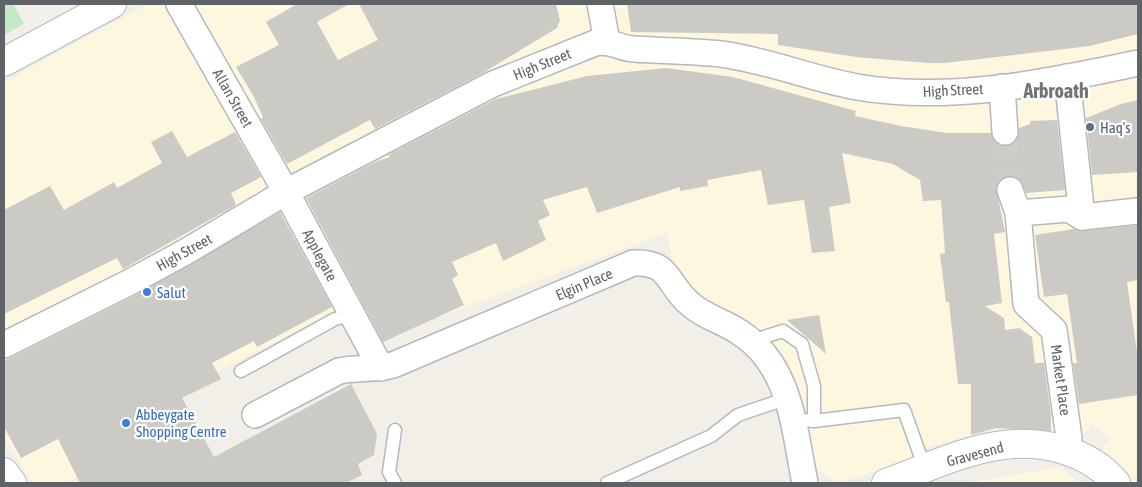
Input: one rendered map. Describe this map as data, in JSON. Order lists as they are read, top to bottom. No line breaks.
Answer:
{"streets":{"street":["High Street","Allan Street","Applegate","Elgin Place","Market Place","Gravesend"]},"crossings":[["High Street","Allan Street"],["High Street","Applegate"],["Allan Street","Applegate"],["Applegate","Elgin Place"]],"districts":["Arbroath"],"places":["Haq's","Salut","Abbeygate Shopping Centre"]}
